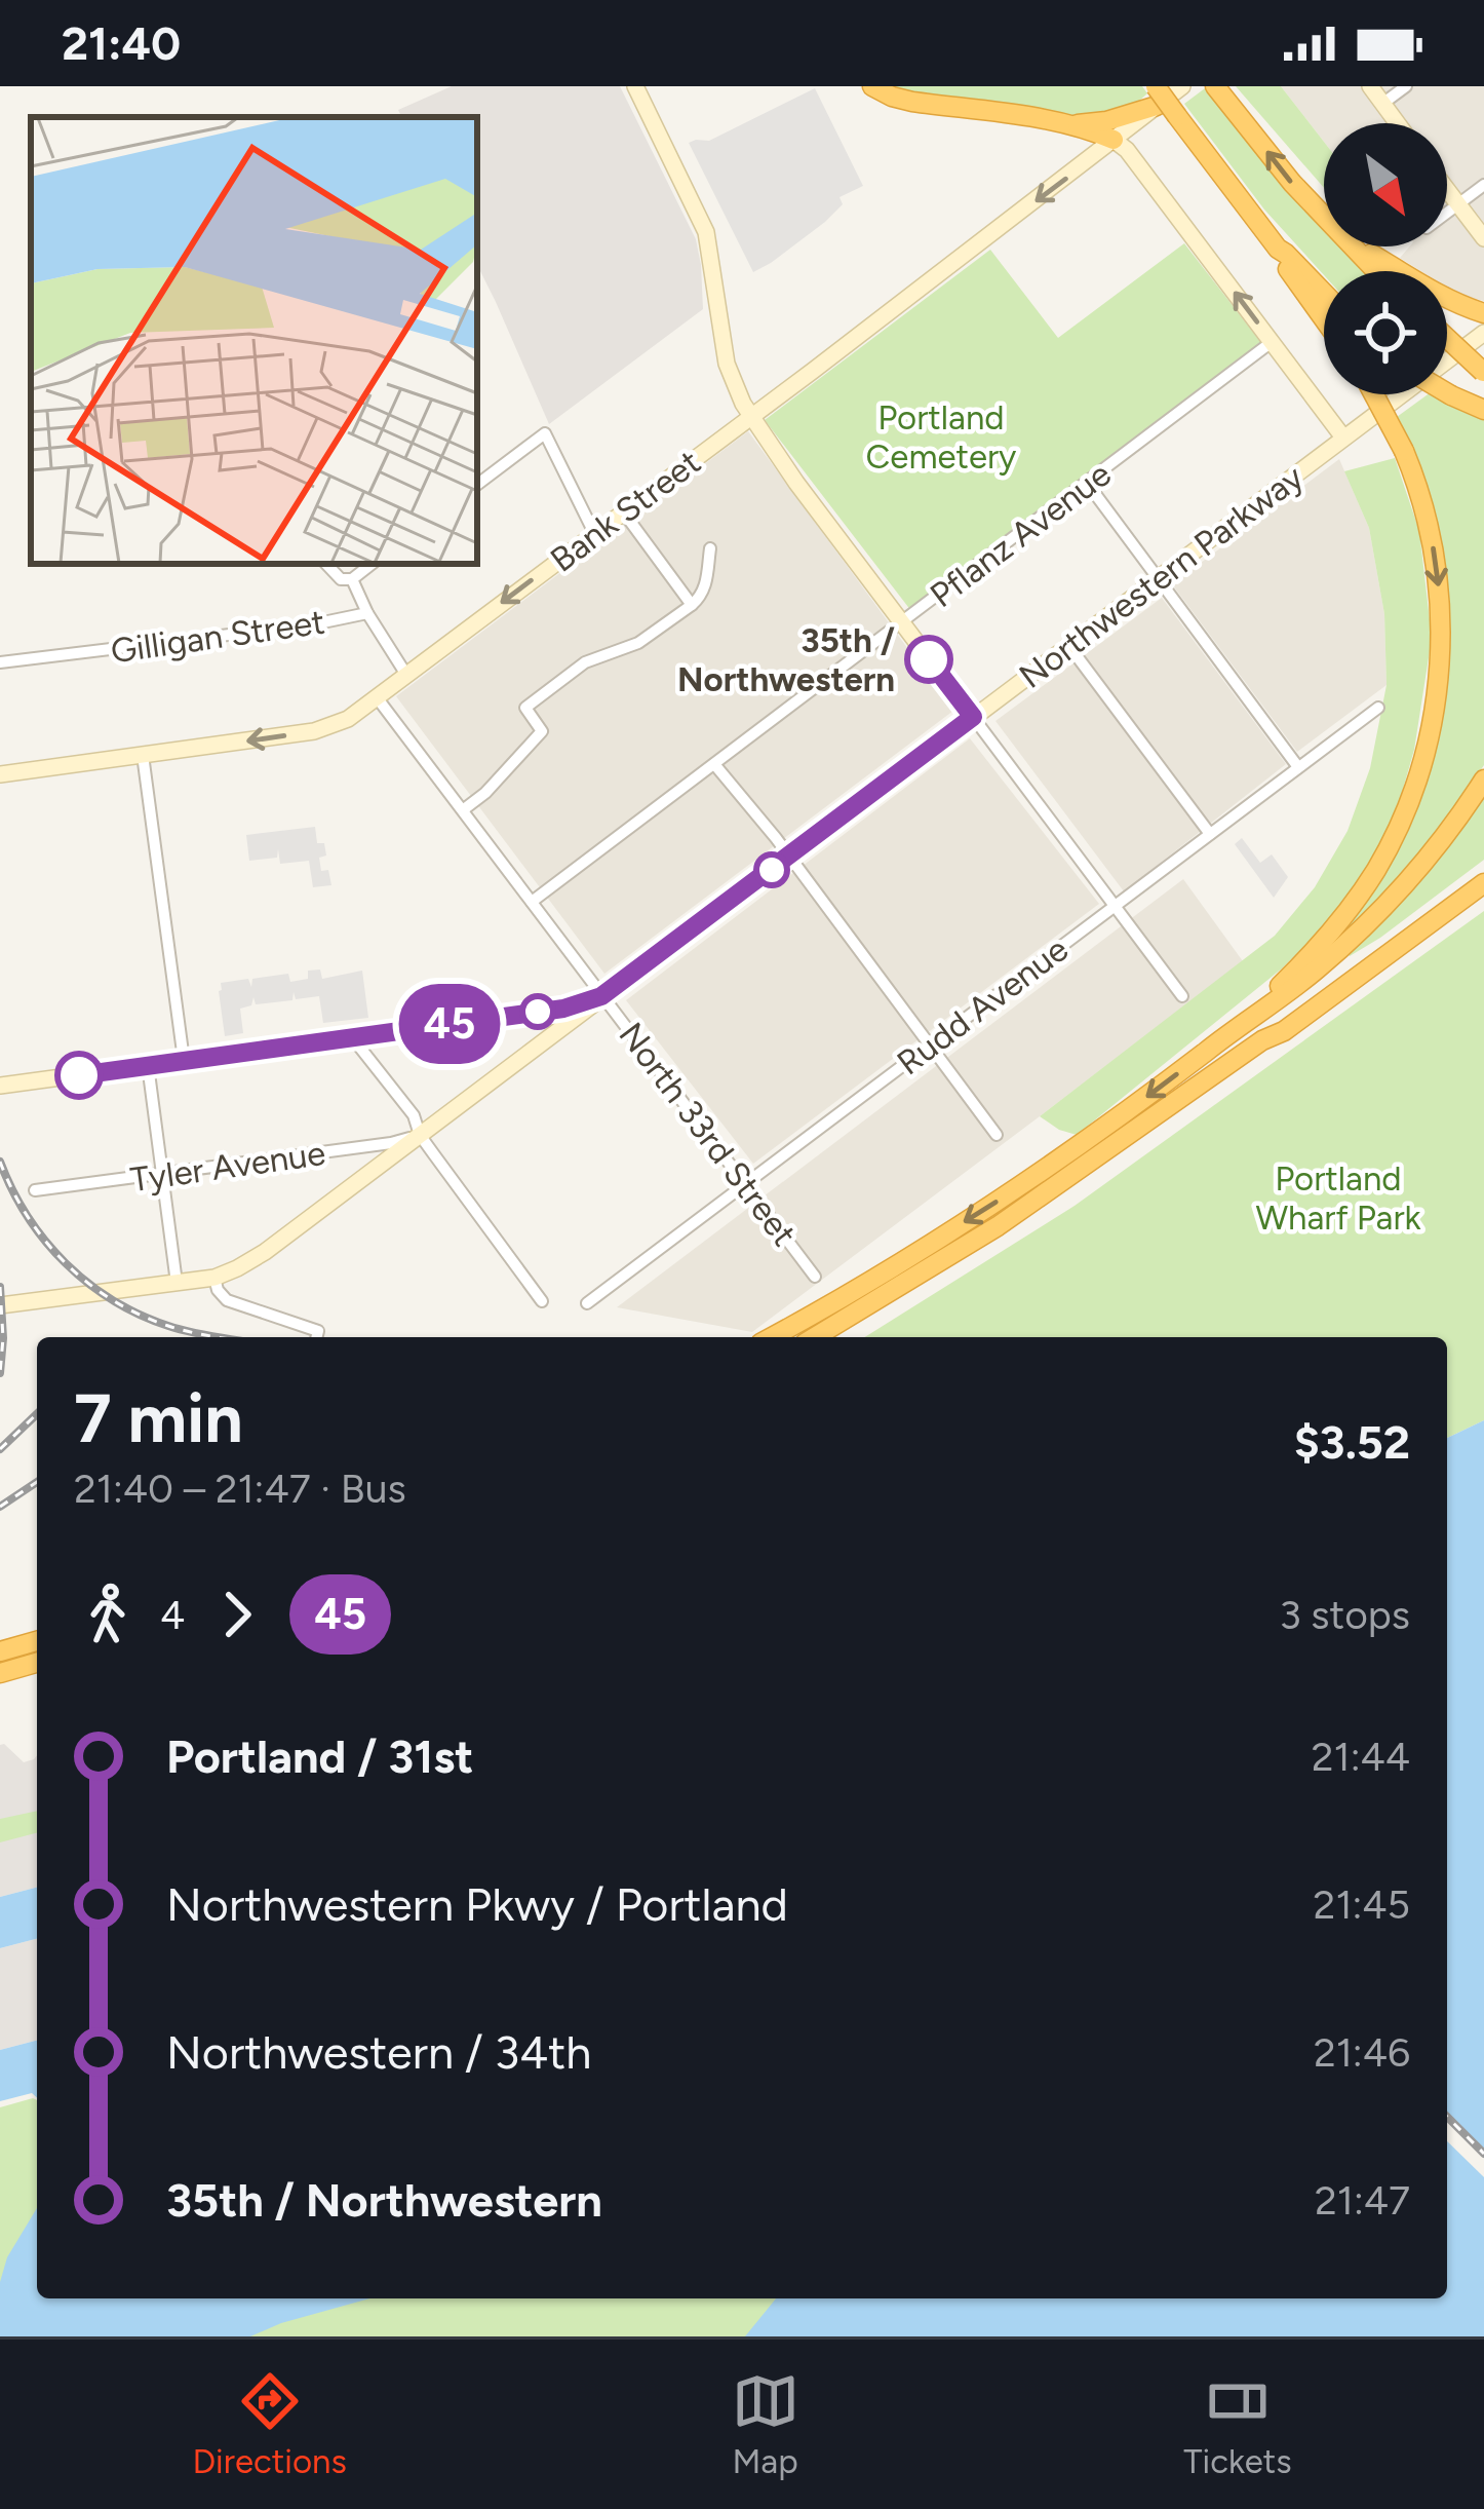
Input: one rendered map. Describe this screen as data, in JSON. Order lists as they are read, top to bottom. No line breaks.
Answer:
{"streets":{"street":["Bank Street","Pflanz Avenue","Northwestern Parkway","Gilligan Street","Rudd Avenue","North 33rd Street","Tyler Avenue"]},"crossings":[["Bank Street","North 33rd Street"],["Pflanz Avenue","North 33rd Street"],["Northwestern Parkway","North 33rd Street"],["Northwestern Parkway","Tyler Avenue"],["Rudd Avenue","North 33rd Street"]],"one_way":["Bank Street"],"parks":["Portland Cemetery","Portland Wharf Park"],"places":["35th / Northwestern"],"lines":["bus line 45"],"north":"bottom right","page":{"status":"21:40","on_map":"45","heading":["7 min","21:40 – 21:47 · Bus","$3.52"],"legs":["4","45","3 stops"],"list":[{"name":"Portland / 31st","value":"21:44"},{"name":"Northwestern Pkwy / Portland","value":"21:45"},{"name":"Northwestern / 34th","value":"21:46"},{"name":"35th / Northwestern","value":"21:47"}],"tabs":["Directions","Map","Tickets"]}}
